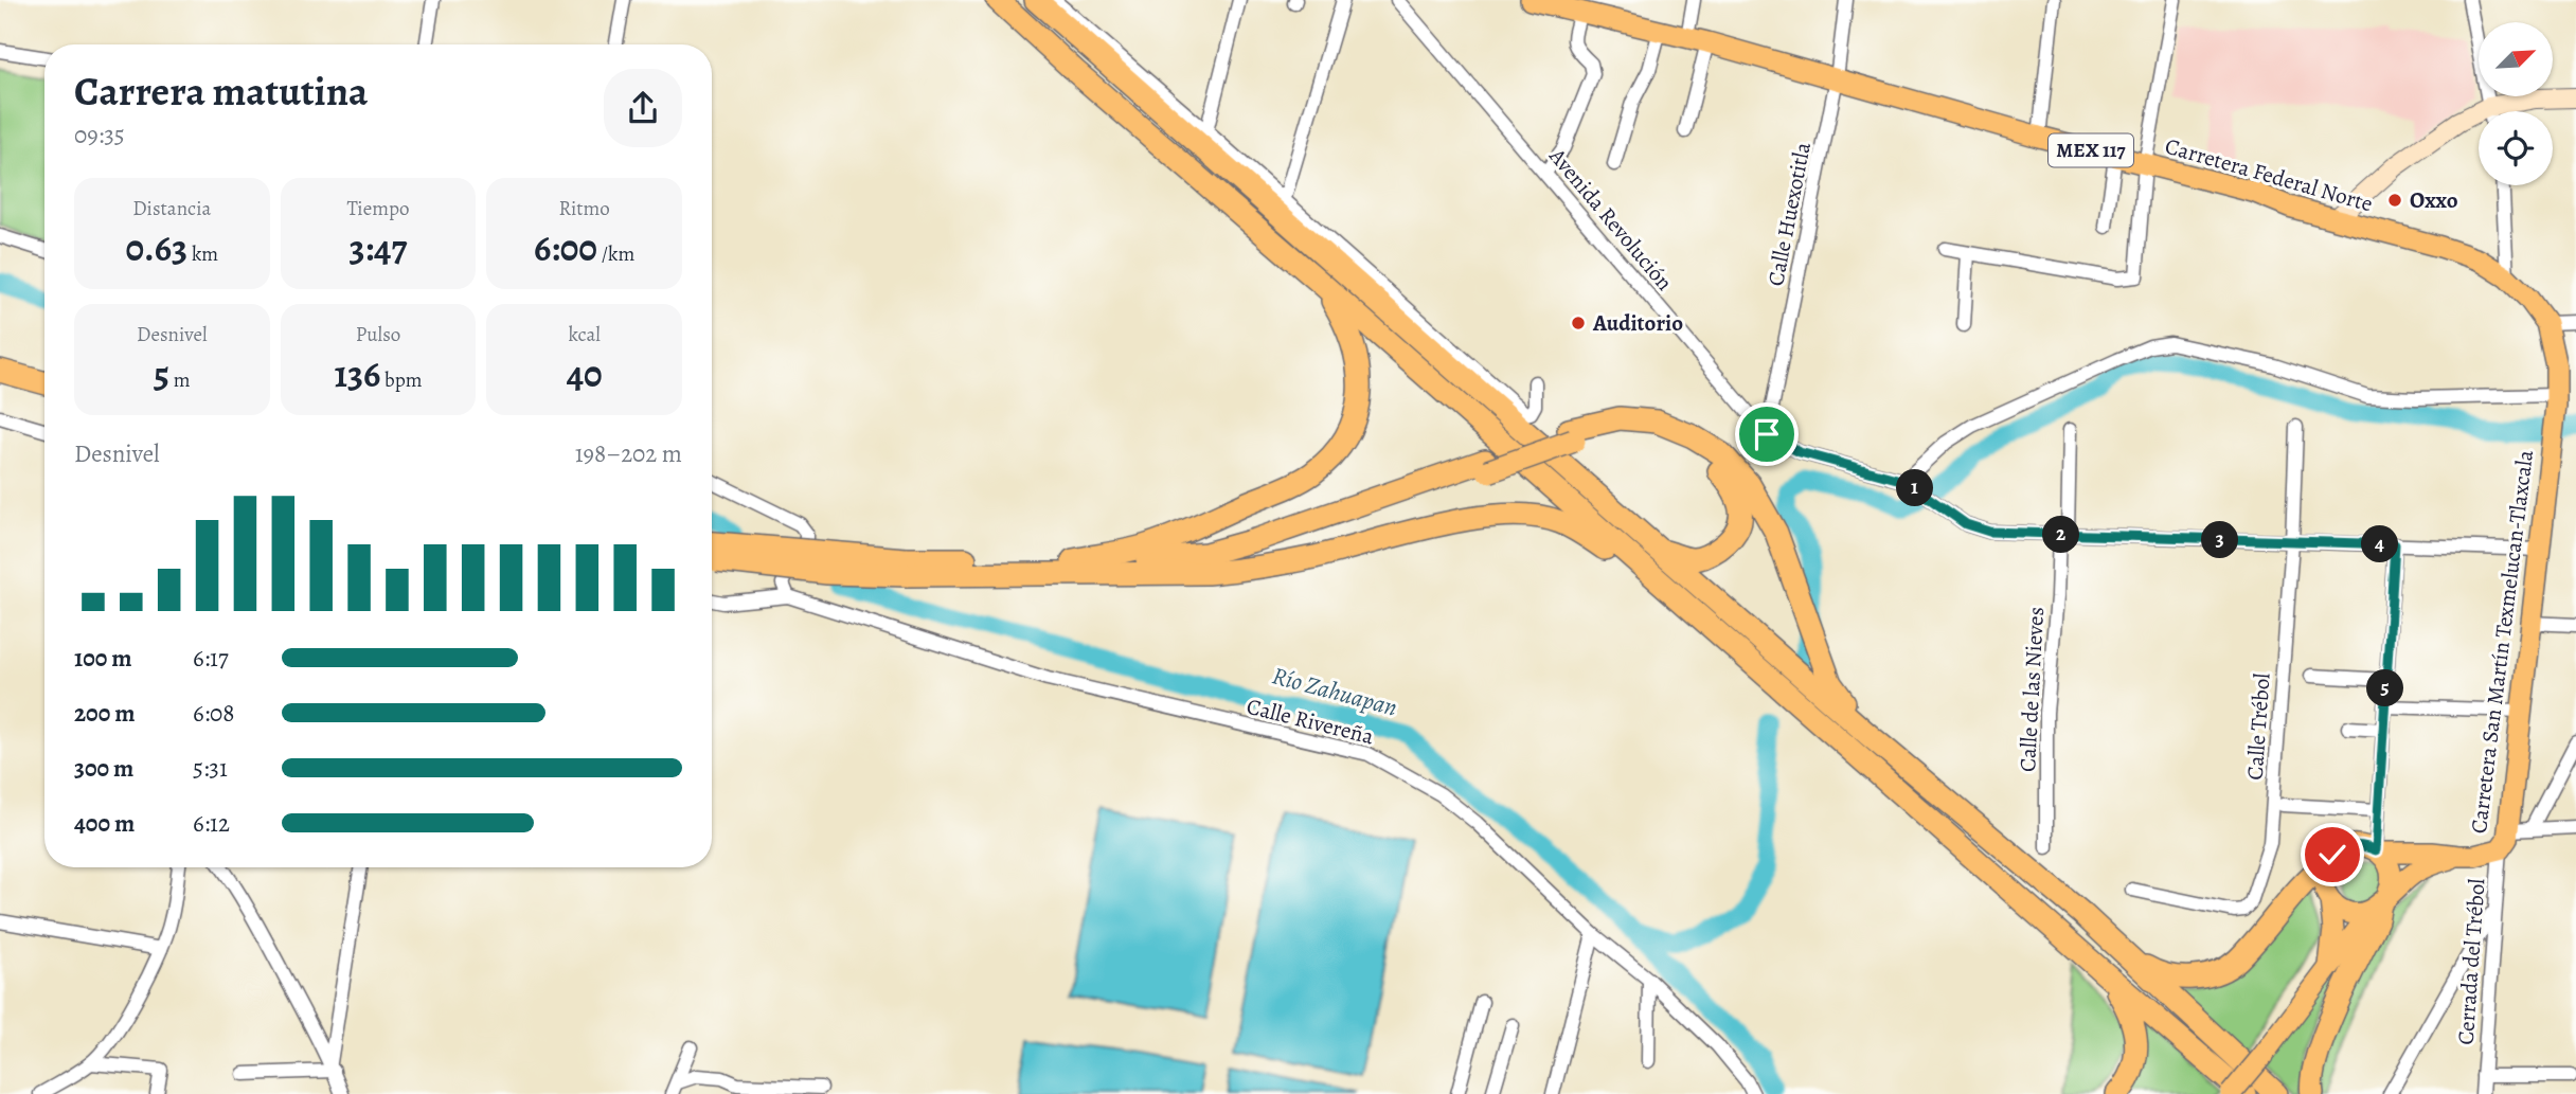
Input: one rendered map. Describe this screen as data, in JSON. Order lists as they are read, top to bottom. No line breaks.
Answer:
{"streets":{"main road":["MEX 117","Carretera Federal Norte","Carretera San Martín Texmelucan-Tlaxcala"],"street":["Calle Huexotitla","Avenida Revolución","Calle de las Nieves","Calle Rivereña","Calle Trébol","Cerrada del Trébol"]},"crossings":[["Carretera Federal Norte","Calle Huexotitla"],["Carretera Federal Norte","Carretera San Martín Texmelucan-Tlaxcala"],["Calle Huexotitla","Avenida Revolución"],["Avenida Revolución","Carretera San Martín Texmelucan-Tlaxcala"],["Avenida Revolución","Calle de las Nieves"],["Avenida Revolución","Calle Trébol"],["Carretera San Martín Texmelucan-Tlaxcala","Cerrada del Trébol"]],"water":["Río Zahuapan"],"places":["Oxxo","Auditorio"],"north":"top right","page":{"heading":["Carrera matutina","09:35"],"stats":[["Distancia","0.63 km"],["Tiempo","3:47"],["Ritmo","6:00 /km"],["Desnivel","5 m"],["Pulso","136 bpm"],["kcal","40"]],"chart":["Desnivel","198–202 m"],"pins":["1","2","3","4","5"],"list":[{"name":"100 m","note":"6:17"},{"name":"200 m","note":"6:08"},{"name":"300 m","note":"5:31"},{"name":"400 m","note":"6:12"}]}}
